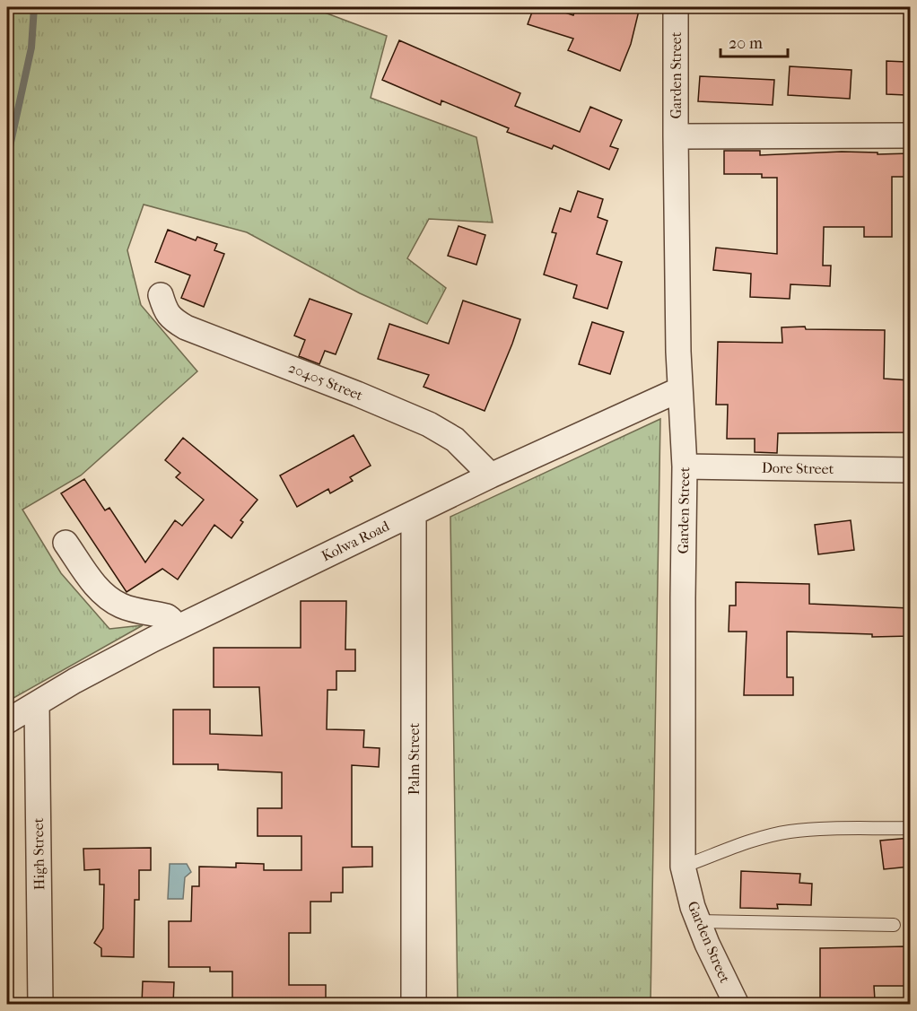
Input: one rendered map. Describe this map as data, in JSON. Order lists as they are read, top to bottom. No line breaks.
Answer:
{"streets":{"street":["Garden Street","20405 Street","Dore Street","Kolwa Road","Palm Street","High Street"]},"crossings":[["Garden Street","Dore Street"],["Garden Street","Kolwa Road"],["20405 Street","Kolwa Road"],["Kolwa Road","Palm Street"],["Kolwa Road","High Street"]],"scale_bar":"20 m"}
